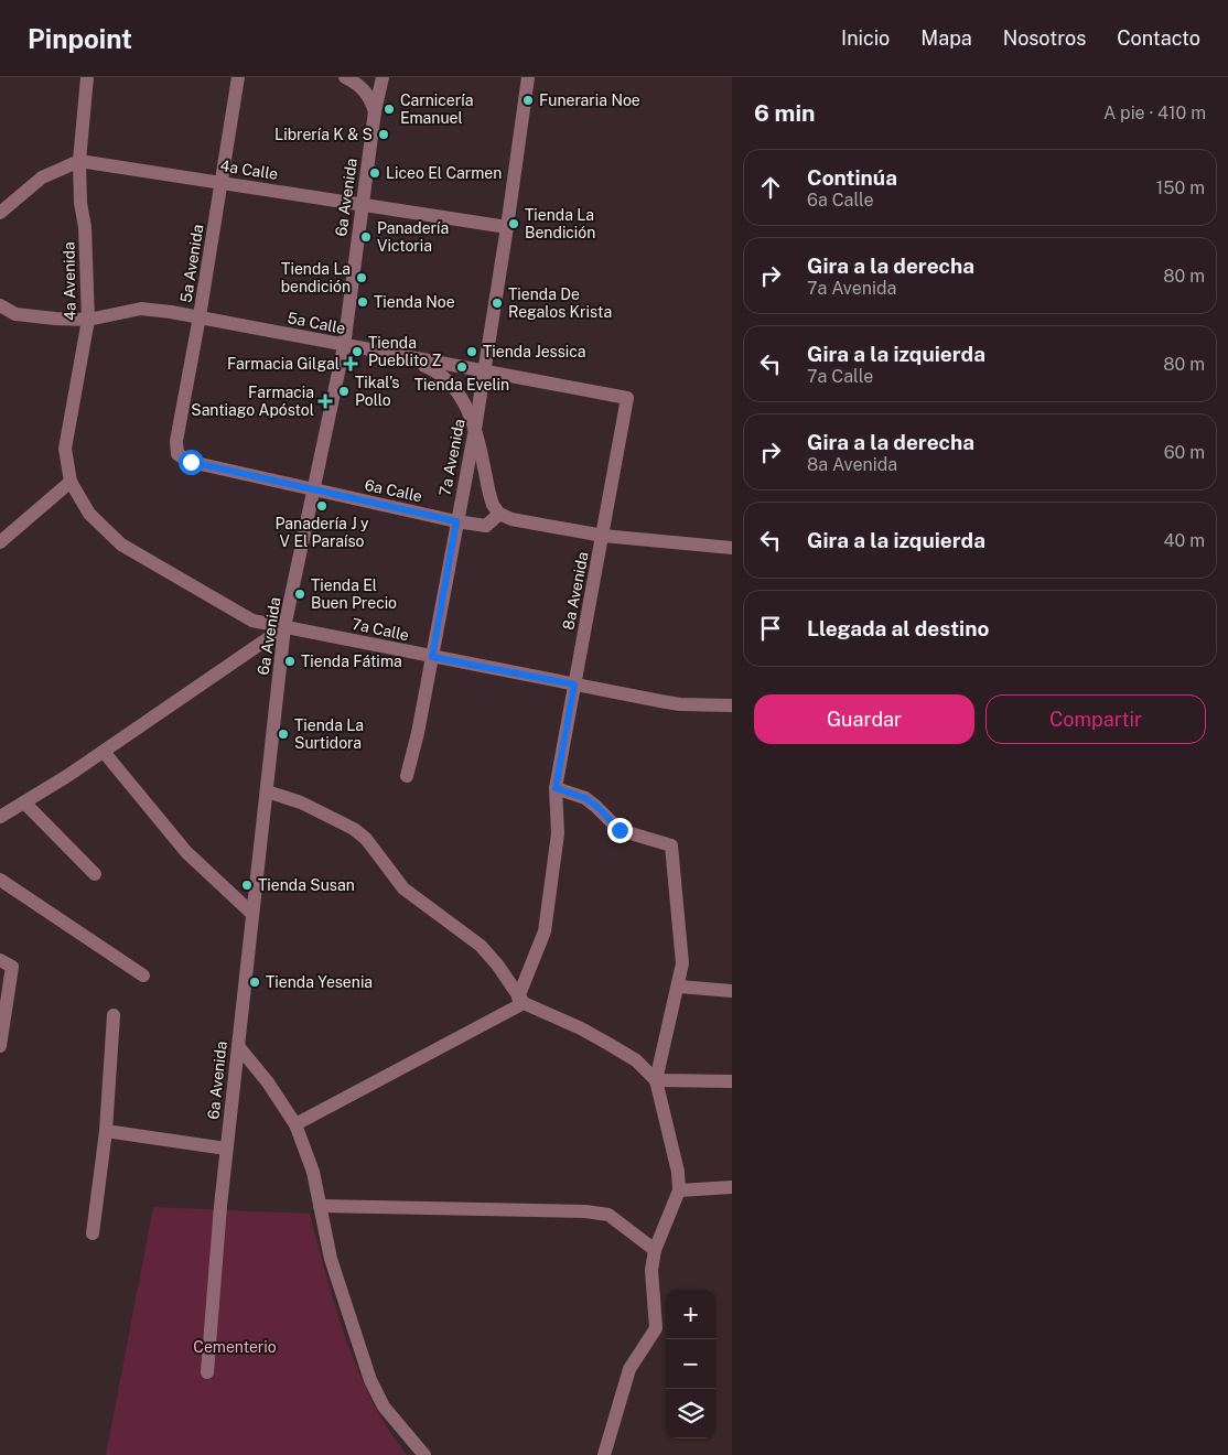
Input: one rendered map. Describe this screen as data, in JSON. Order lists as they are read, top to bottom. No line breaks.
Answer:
{"streets":{"street":["4a Calle","6a Avenida","5a Avenida","4a Avenida","5a Calle","7a Avenida","6a Calle","8a Avenida","7a Calle"]},"crossings":[["4a Calle","6a Avenida"],["4a Calle","5a Avenida"],["4a Calle","4a Avenida"],["4a Calle","7a Avenida"],["6a Avenida","5a Calle"],["6a Avenida","6a Calle"],["6a Avenida","7a Calle"],["5a Avenida","5a Calle"],["5a Avenida","6a Calle"],["4a Avenida","5a Calle"],["4a Avenida","7a Calle"],["5a Calle","7a Avenida"],["5a Calle","8a Avenida"],["7a Avenida","6a Calle"],["7a Avenida","7a Calle"],["8a Avenida","7a Calle"]],"parks":["Cementerio"],"places":{"other":["Funeraria Noe","Carnicería Emanuel","Librería K & S","Liceo El Carmen","Tienda La Bendición","Panadería Victoria","Tienda La bendición","Tienda Noe","Tienda De Regalos Krista","Tienda Pueblito Z","Tienda Jessica","Tienda Evelin","Tikal's Pollo","Panadería J y V El Paraíso","Tienda El Buen Precio","Tienda Fátima","Tienda La Surtidora","Tienda Susan","Tienda Yesenia"],"health":["Farmacia Gilgal","Farmacia Santiago Apóstol"]},"page":{"header":"Pinpoint","nav":["Inicio","Mapa","Nosotros","Contacto"],"heading":["6 min","A pie · 410 m"],"list":[["Continúa","6a Calle","150 m"],["Gira a la derecha","7a Avenida","80 m"],["Gira a la izquierda","7a Calle","80 m"],["Gira a la derecha","8a Avenida","60 m"],["Gira a la izquierda","40 m"],"Llegada al destino"],"buttons":["Guardar","Compartir"],"map_buttons":["+","−"]}}
